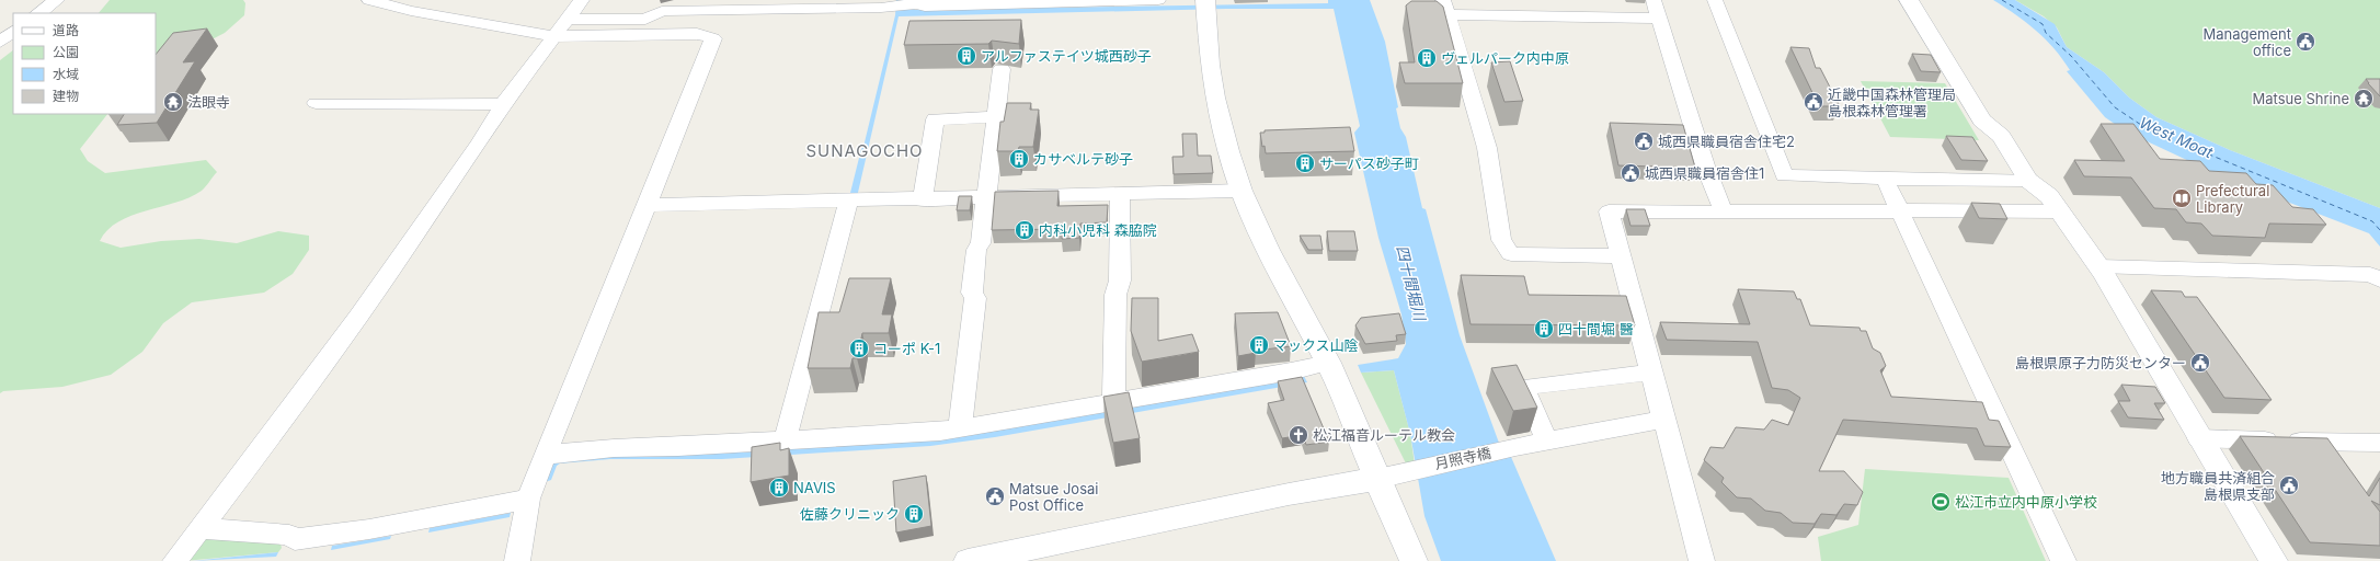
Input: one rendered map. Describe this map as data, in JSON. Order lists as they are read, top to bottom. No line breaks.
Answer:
{"streets":{"street":["月照寺橋"]},"districts":["SUNAGOCHO"],"water":["West Moat","四十間堀川"],"places":{"public building":["Management office","近畿中国森林管理局 島根森林管理署","城西県職員宿舎住宅2","城西県職員宿舎住1","島根県原子力防災センター","地方職員共済組合 島根県支部","Matsue Josai Post Office"],"building":["アルファステイツ城西砂子","ヴェルパーク内中原","カサベルテ砂子","サーパス砂子町","内科小児科 森脇院","四十間堀 醫","マックス山陰","コーポ K-1","NAVIS","佐藤クリニック"],"temple":["Matsue Shrine","法眼寺"],"library":["Prefectural Library"],"church":["松江福音ルーテル教会"],"sports":["松江市立内中原小学校"]},"legend":["道路","公園","水域","建物"]}
